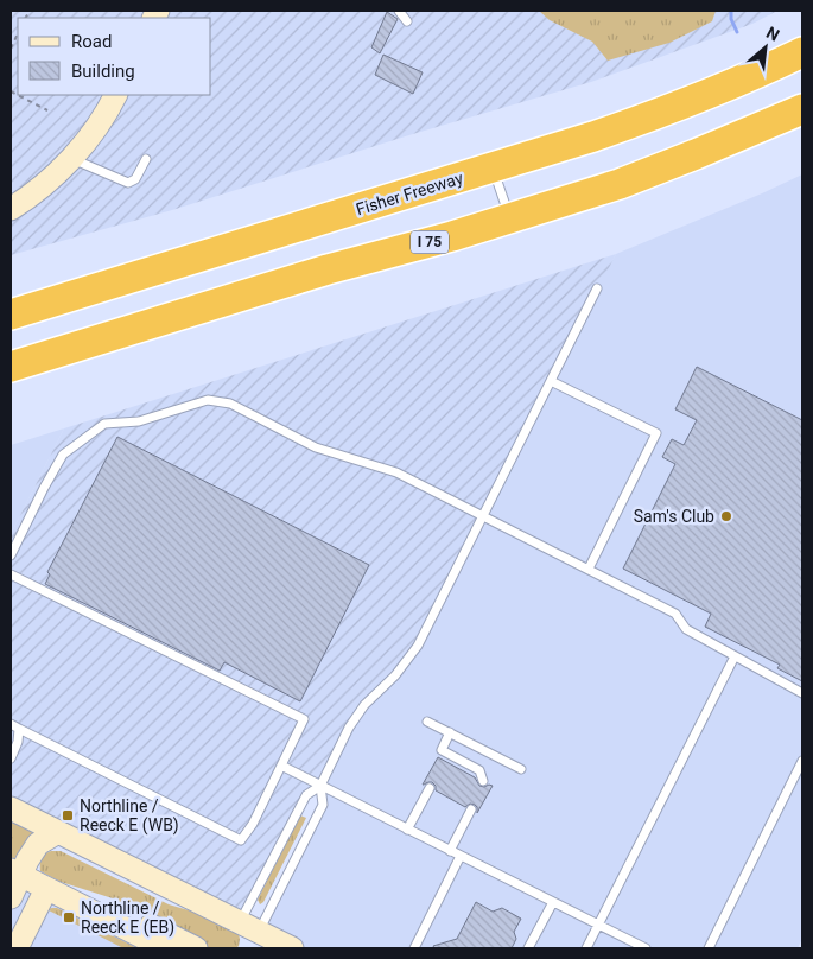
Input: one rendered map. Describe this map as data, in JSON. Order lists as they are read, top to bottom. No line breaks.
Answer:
{"streets":{"highway":["Fisher Freeway","I 75"]},"places":{"other":["Sam's Club"],"transit":["Northline / Reeck E (WB)","Northline / Reeck E (EB)"]},"legend":["Road","Building"],"north":"top right"}
